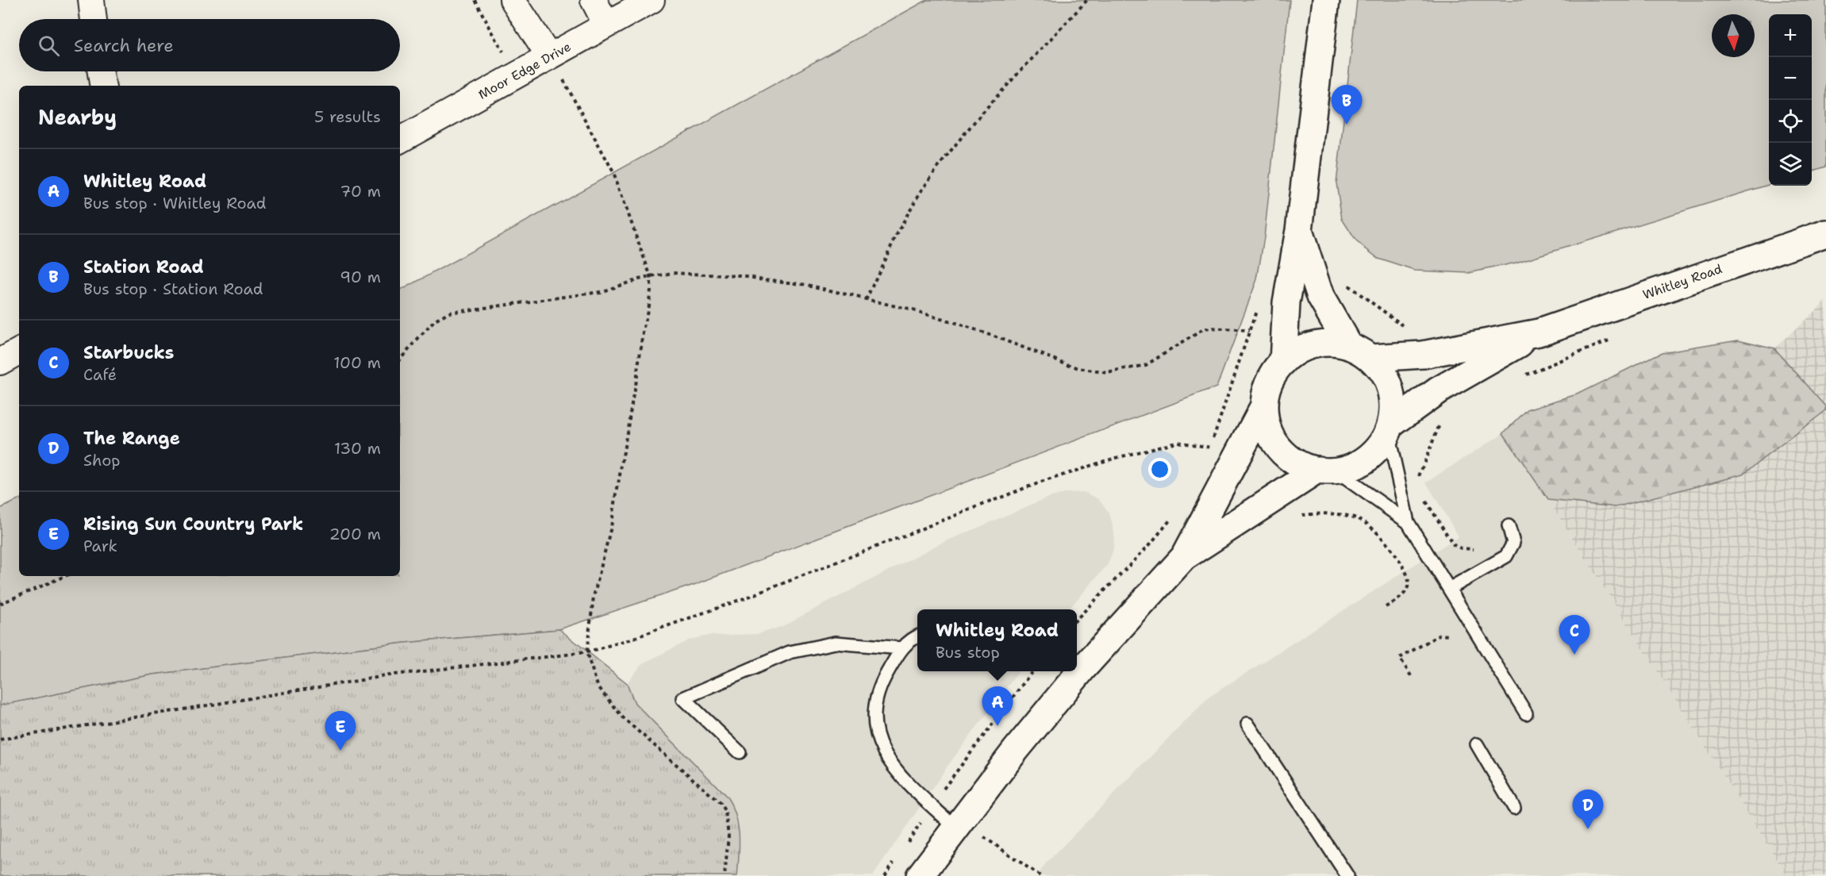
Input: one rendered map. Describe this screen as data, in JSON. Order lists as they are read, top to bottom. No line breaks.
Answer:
{"streets":{"main road":["Whitley Road"],"street":["Moor Edge Drive"]},"north":"bottom","page":{"map_buttons":["+","−"],"search":"Search here","pins":["B","C","A","E","D"],"heading":["Nearby","5 results"],"list":[{"mark":"A","name":"Whitley Road","note":"Bus stop · Whitley Road","value":"70 m"},{"mark":"B","name":"Station Road","note":"Bus stop · Station Road","value":"90 m"},{"mark":"C","name":"Starbucks","note":"Café","value":"100 m"},{"mark":"D","name":"The Range","note":"Shop","value":"130 m"},{"mark":"E","name":"Rising Sun Country Park","note":"Park","value":"200 m"}],"popup":["Whitley Road","Bus stop"]}}
